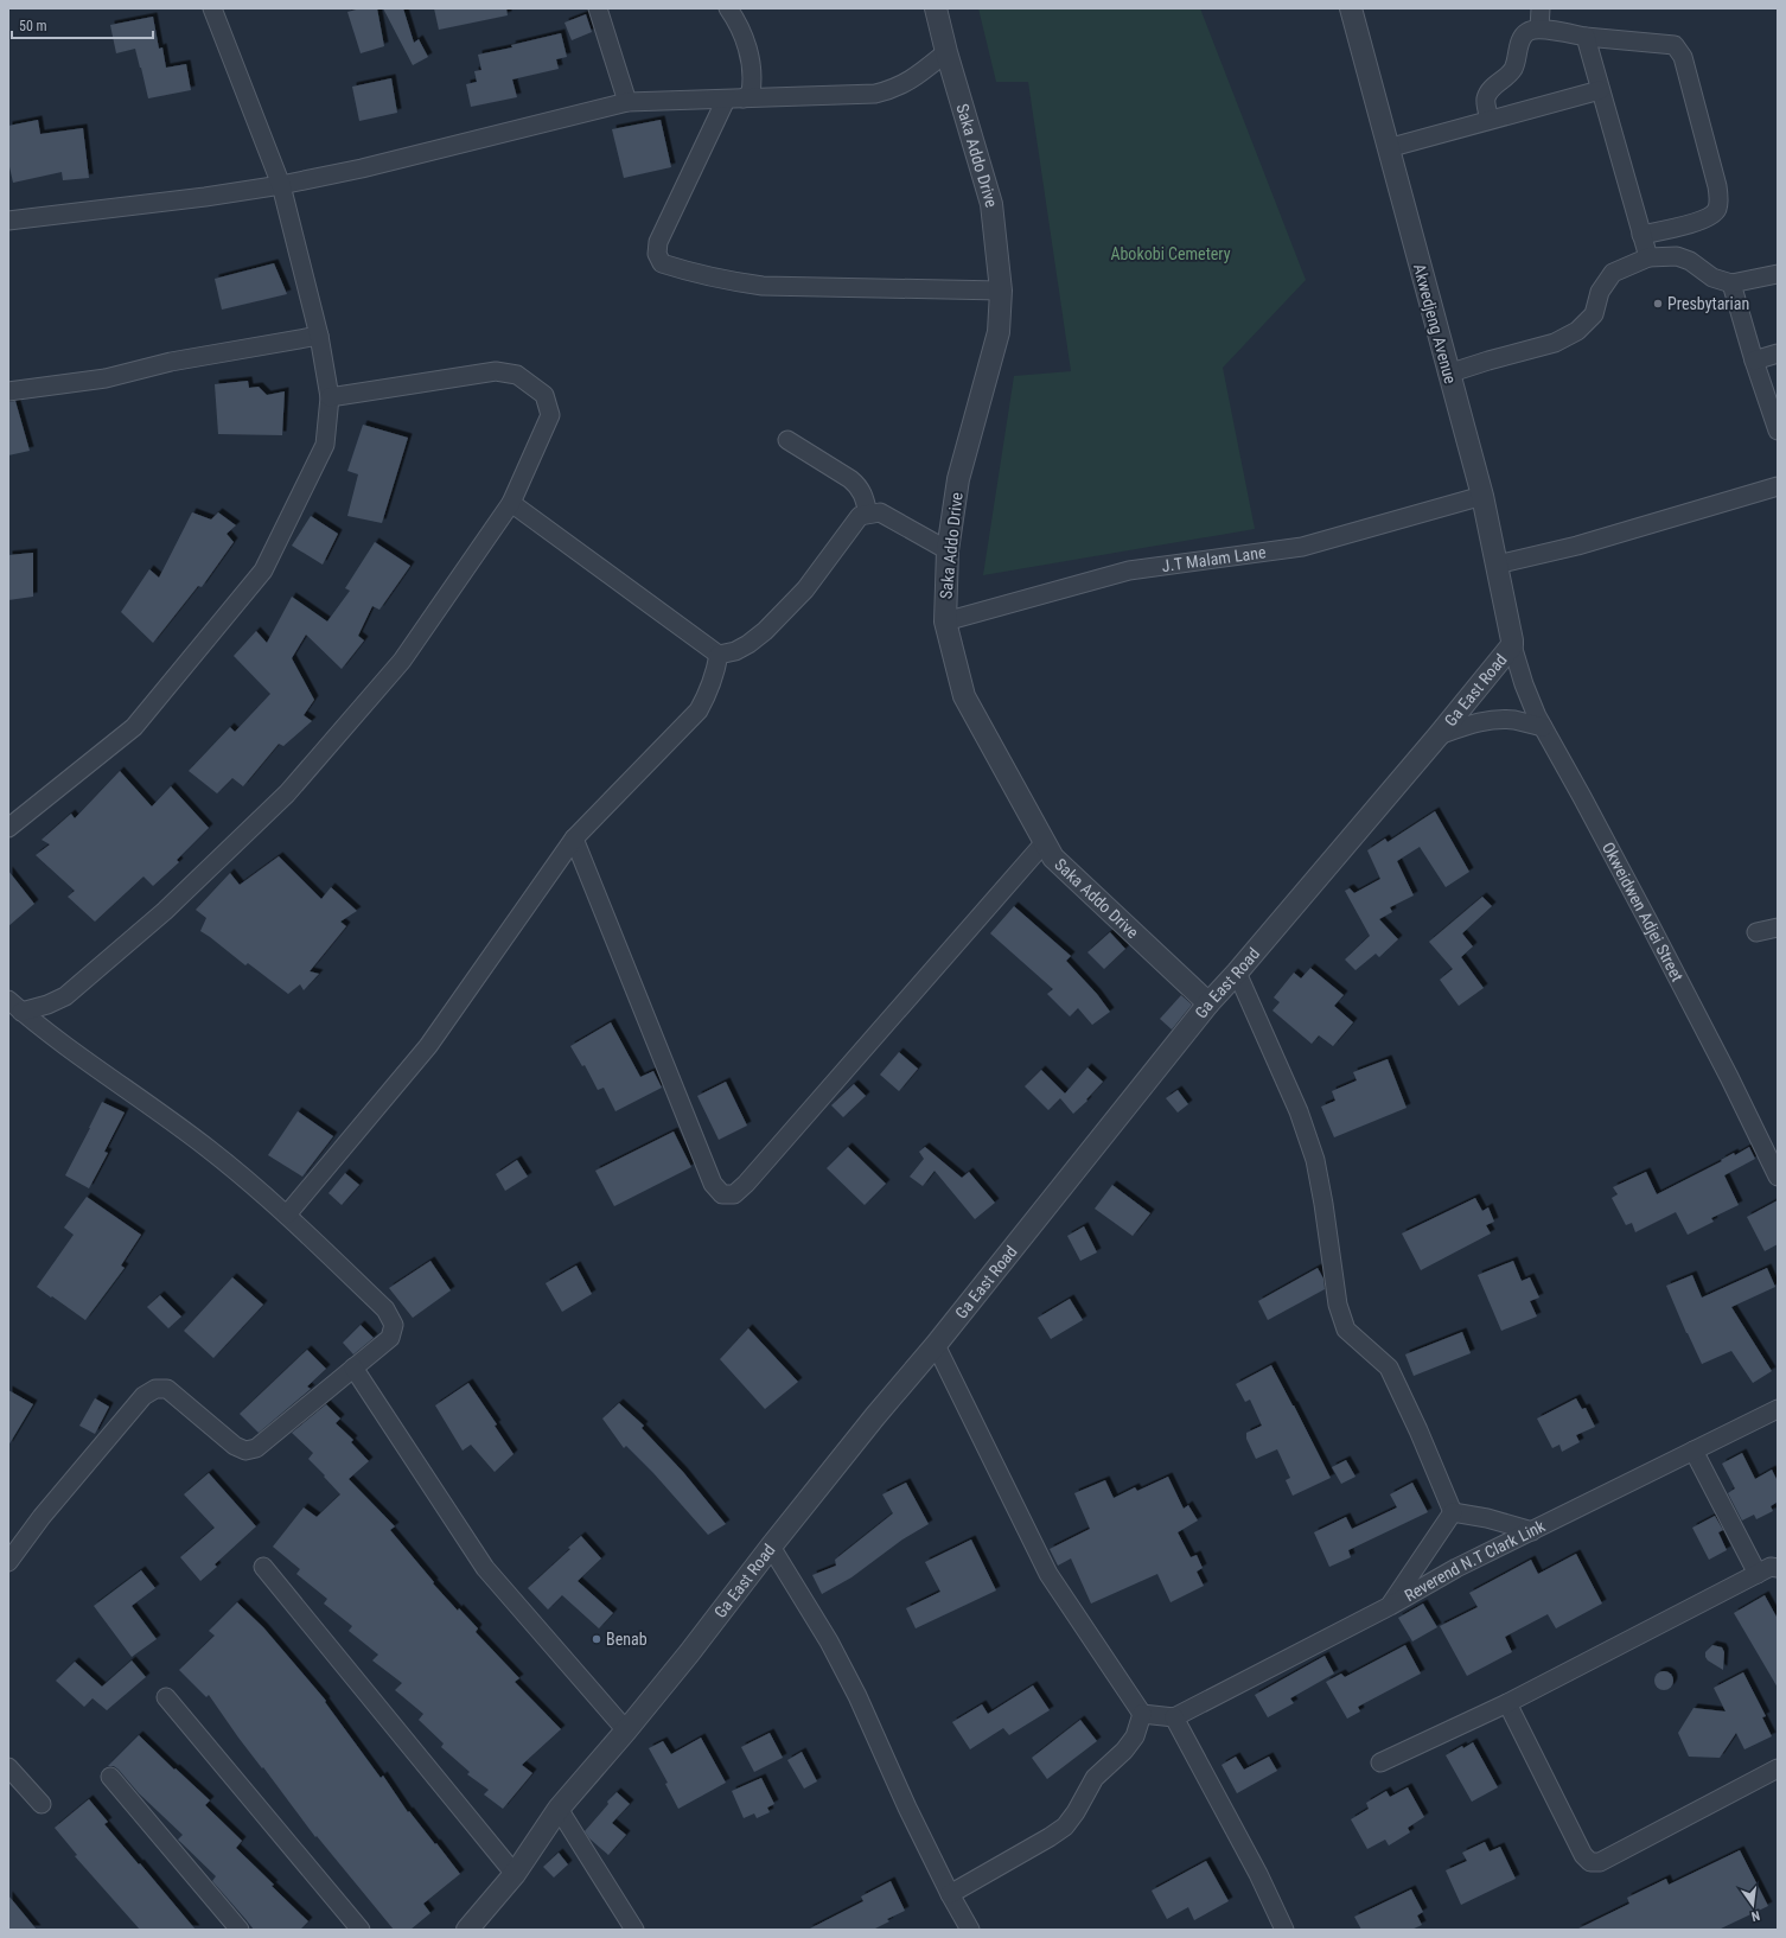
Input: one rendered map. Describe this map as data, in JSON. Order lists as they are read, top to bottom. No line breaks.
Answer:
{"streets":{"street":["Saka Addo Drive","Akwedjeng Avenue","J.T Malam Lane","Ga East Road","Okweidwen Adjei Street","Reverend N.T Clark Link"]},"crossings":[["Saka Addo Drive","J.T Malam Lane"],["Saka Addo Drive","Ga East Road"],["Akwedjeng Avenue","J.T Malam Lane"],["Akwedjeng Avenue","Ga East Road"],["Akwedjeng Avenue","Okweidwen Adjei Street"],["Ga East Road","Okweidwen Adjei Street"]],"parks":["Abokobi Cemetery"],"places":["Presbytarian","Benab"],"scale_bar":"50 m","north":"bottom"}
